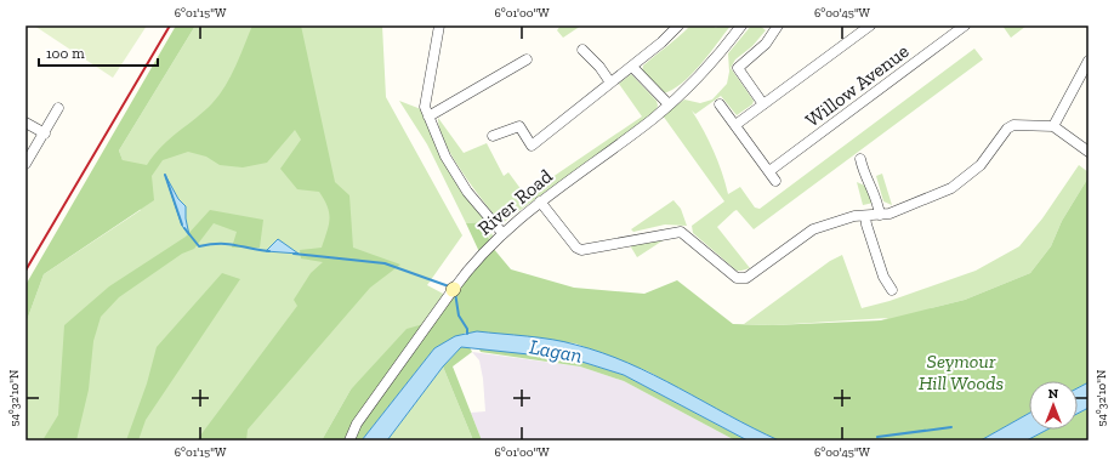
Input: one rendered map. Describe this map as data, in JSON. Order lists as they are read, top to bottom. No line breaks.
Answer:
{"streets":{"street":["Willow Avenue","River Road"]},"water":["Lagan"],"parks":["Seymour Hill Woods"],"scale_bar":"100 m","north":"top","coordinates":["6°01'15\"W","6°01'00\"W","6°00'45\"W","54°32'10\"N"]}
